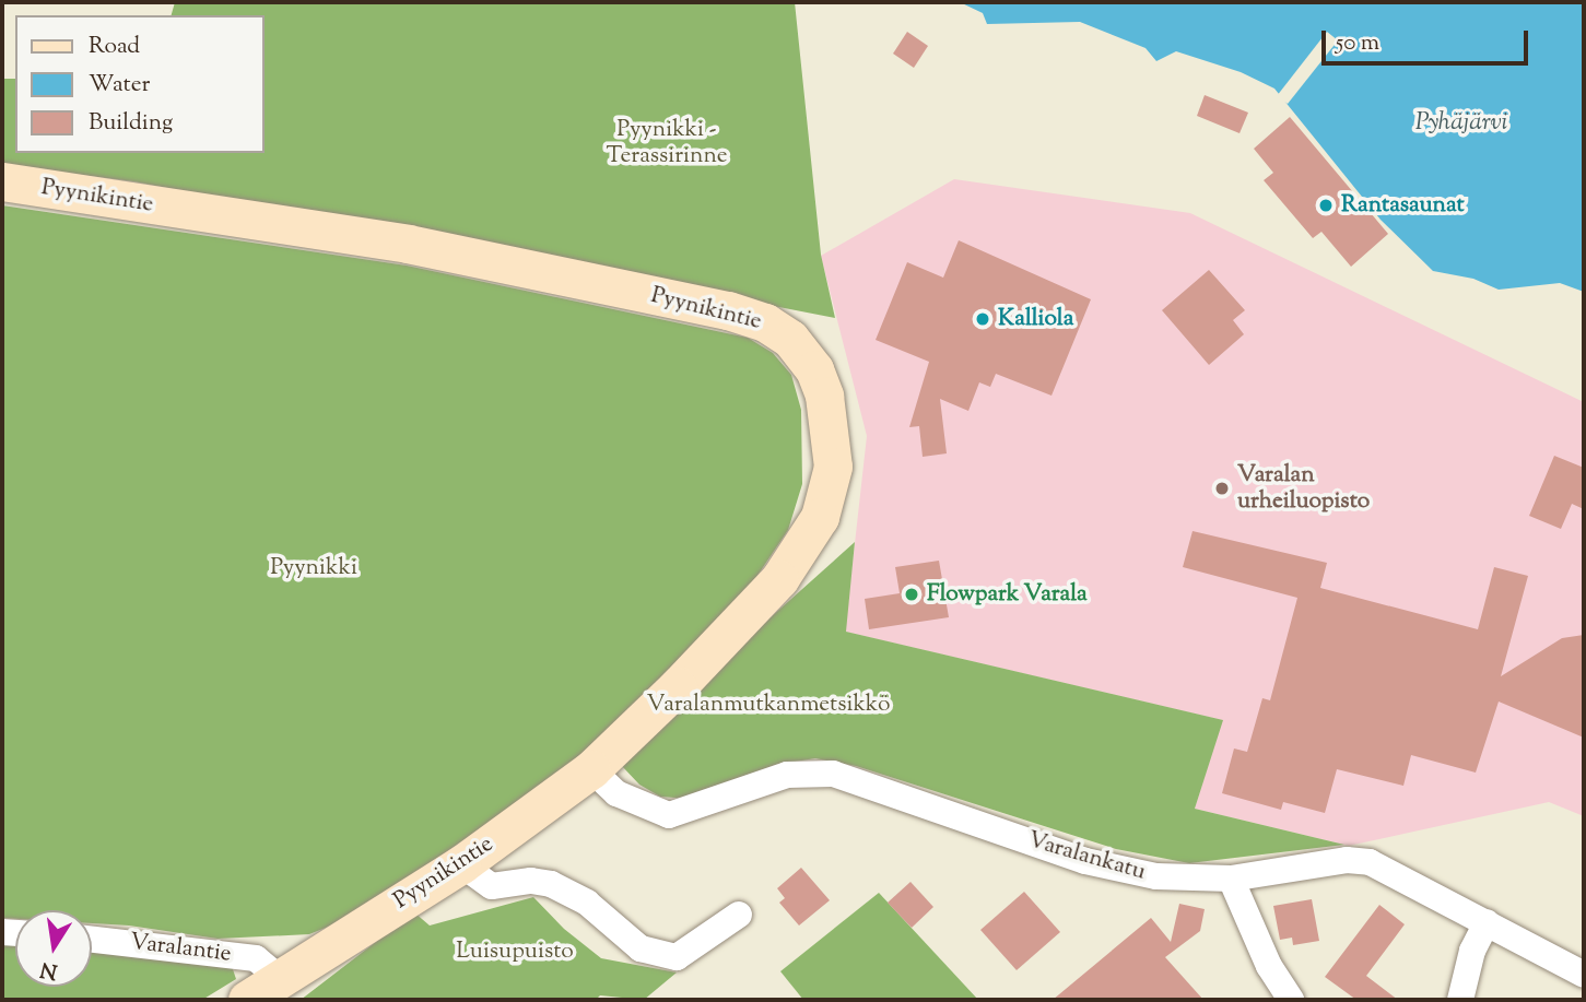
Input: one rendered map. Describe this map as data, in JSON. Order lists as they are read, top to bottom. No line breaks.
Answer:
{"streets":{"street":["Pyynikintie","Varalankatu","Varalantie"]},"crossings":[["Pyynikintie","Varalankatu"],["Pyynikintie","Varalantie"]],"water":["Pyhäjärvi"],"parks":["Pyynikki - Terassirinne","Pyynikki","Varalanmutkanmetsikkö","Luisupuisto"],"places":["Rantasaunat","Kalliola","Varalan urheiluopisto","Flowpark Varala"],"legend":["Road","Water","Building"],"scale_bar":"50 m","north":"bottom"}
